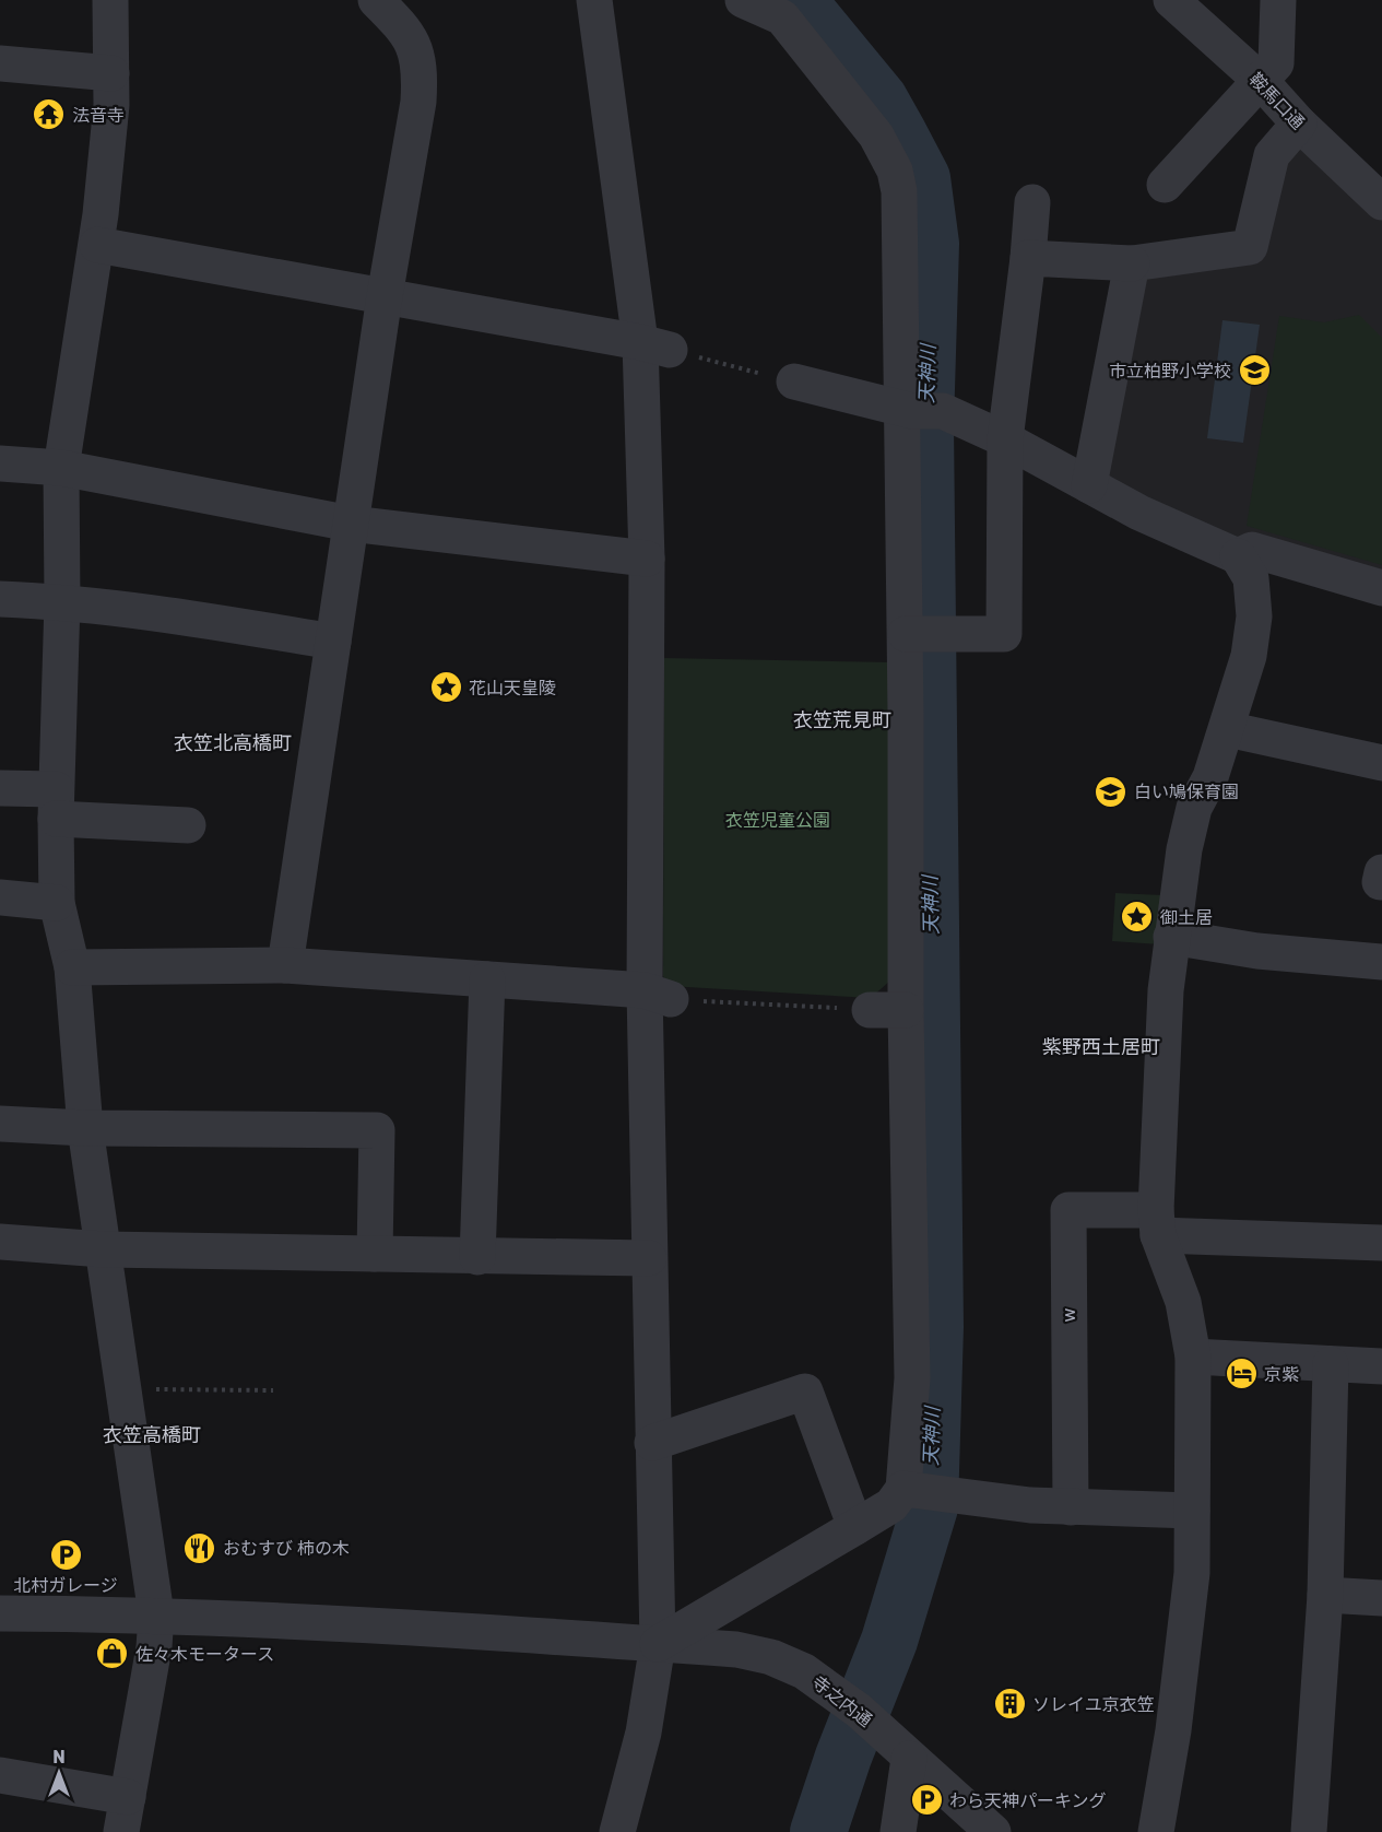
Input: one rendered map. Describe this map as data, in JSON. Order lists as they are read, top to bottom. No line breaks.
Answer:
{"streets":{"street":["鞍馬口通","w","寺之内通"]},"districts":["衣笠荒見町","衣笠北高橋町","紫野西土居町","衣笠高橋町"],"water":["天神川"],"parks":["衣笠児童公園"],"places":{"temple":["法音寺"],"school or university":["市立柏野小学校","白い鳩保育園"],"place":["花山天皇陵","御土居"],"hotel":["京紫"],"restaurant":["おむすび 柿の木"],"parking":["北村ガレージ","わら天神パーキング"],"shop":["佐々木モータース"],"building":["ソレイユ京衣笠"]},"north":"top"}
